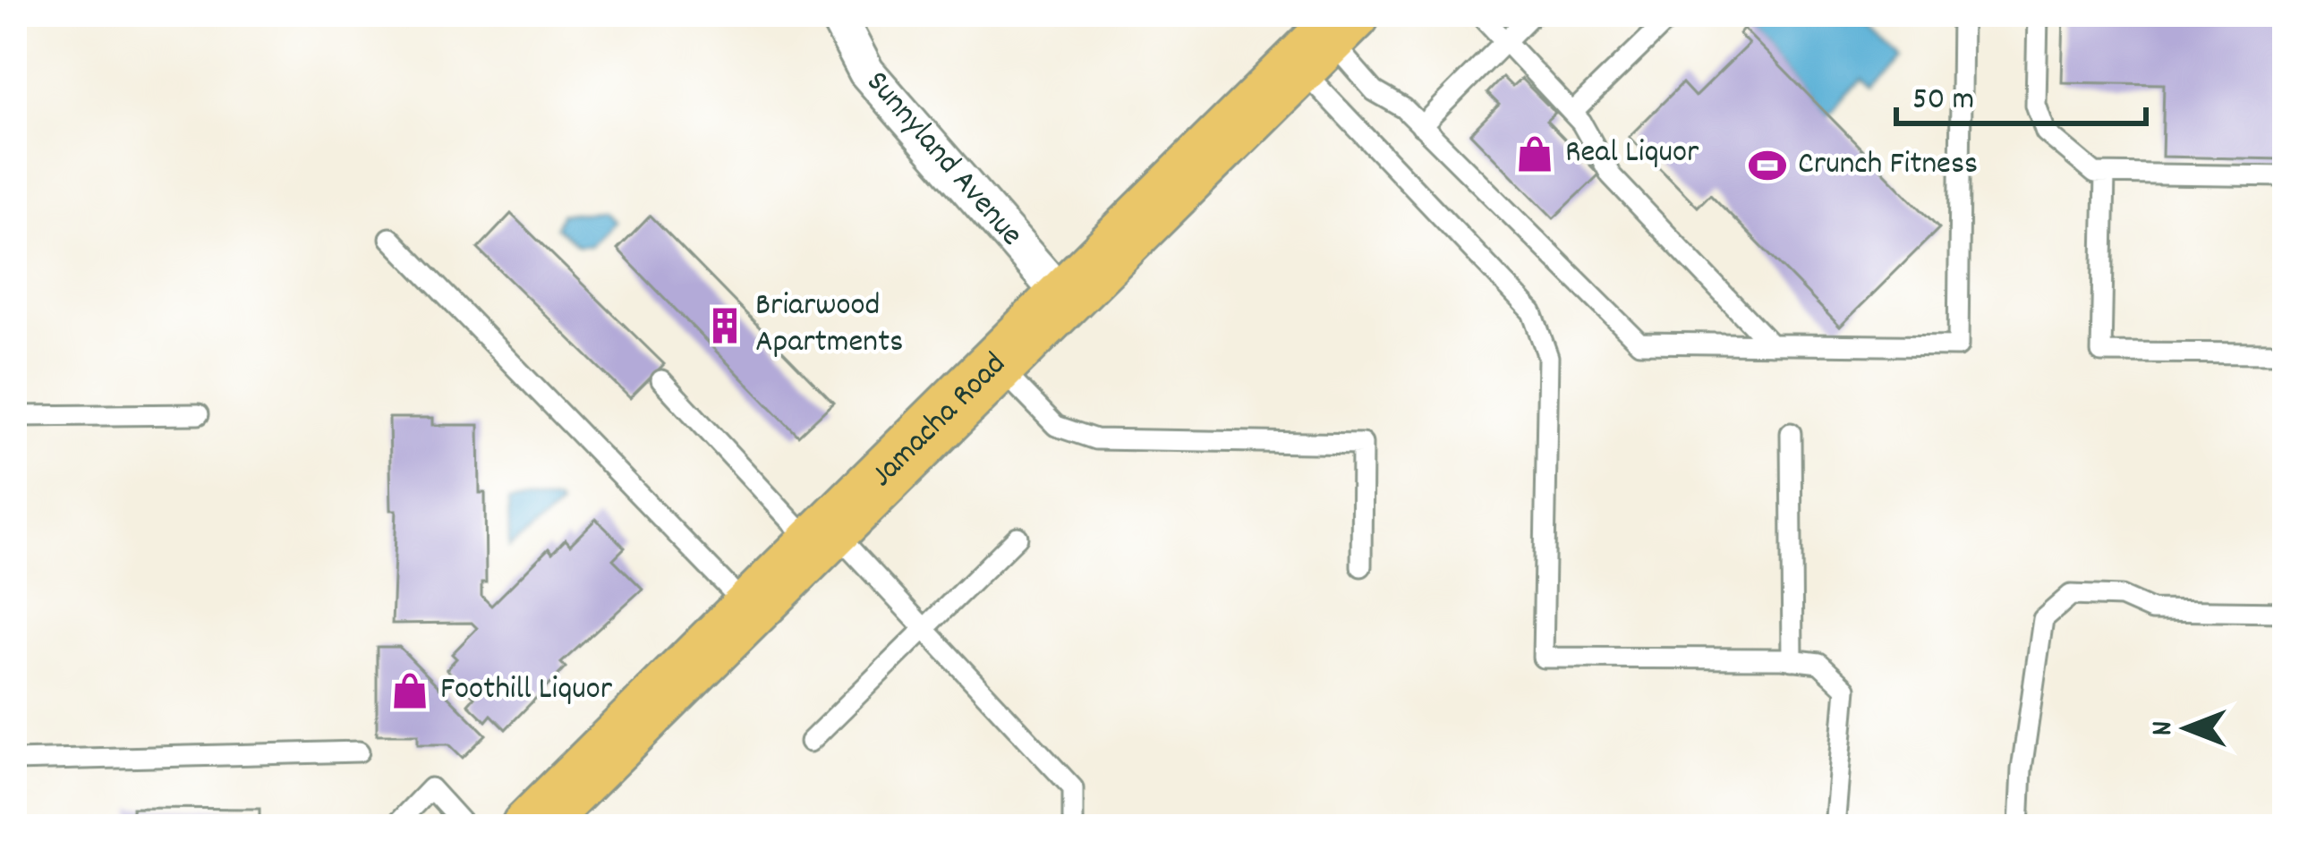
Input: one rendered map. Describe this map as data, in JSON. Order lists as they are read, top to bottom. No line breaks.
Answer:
{"streets":{"main road":["Jamacha Road"],"street":["Sunnyland Avenue"]},"crossings":[["Sunnyland Avenue","Jamacha Road"]],"places":{"shop":["Real Liquor","Foothill Liquor"],"sports":["Crunch Fitness"],"building":["Briarwood Apartments"]},"scale_bar":"50 m","north":"left"}
